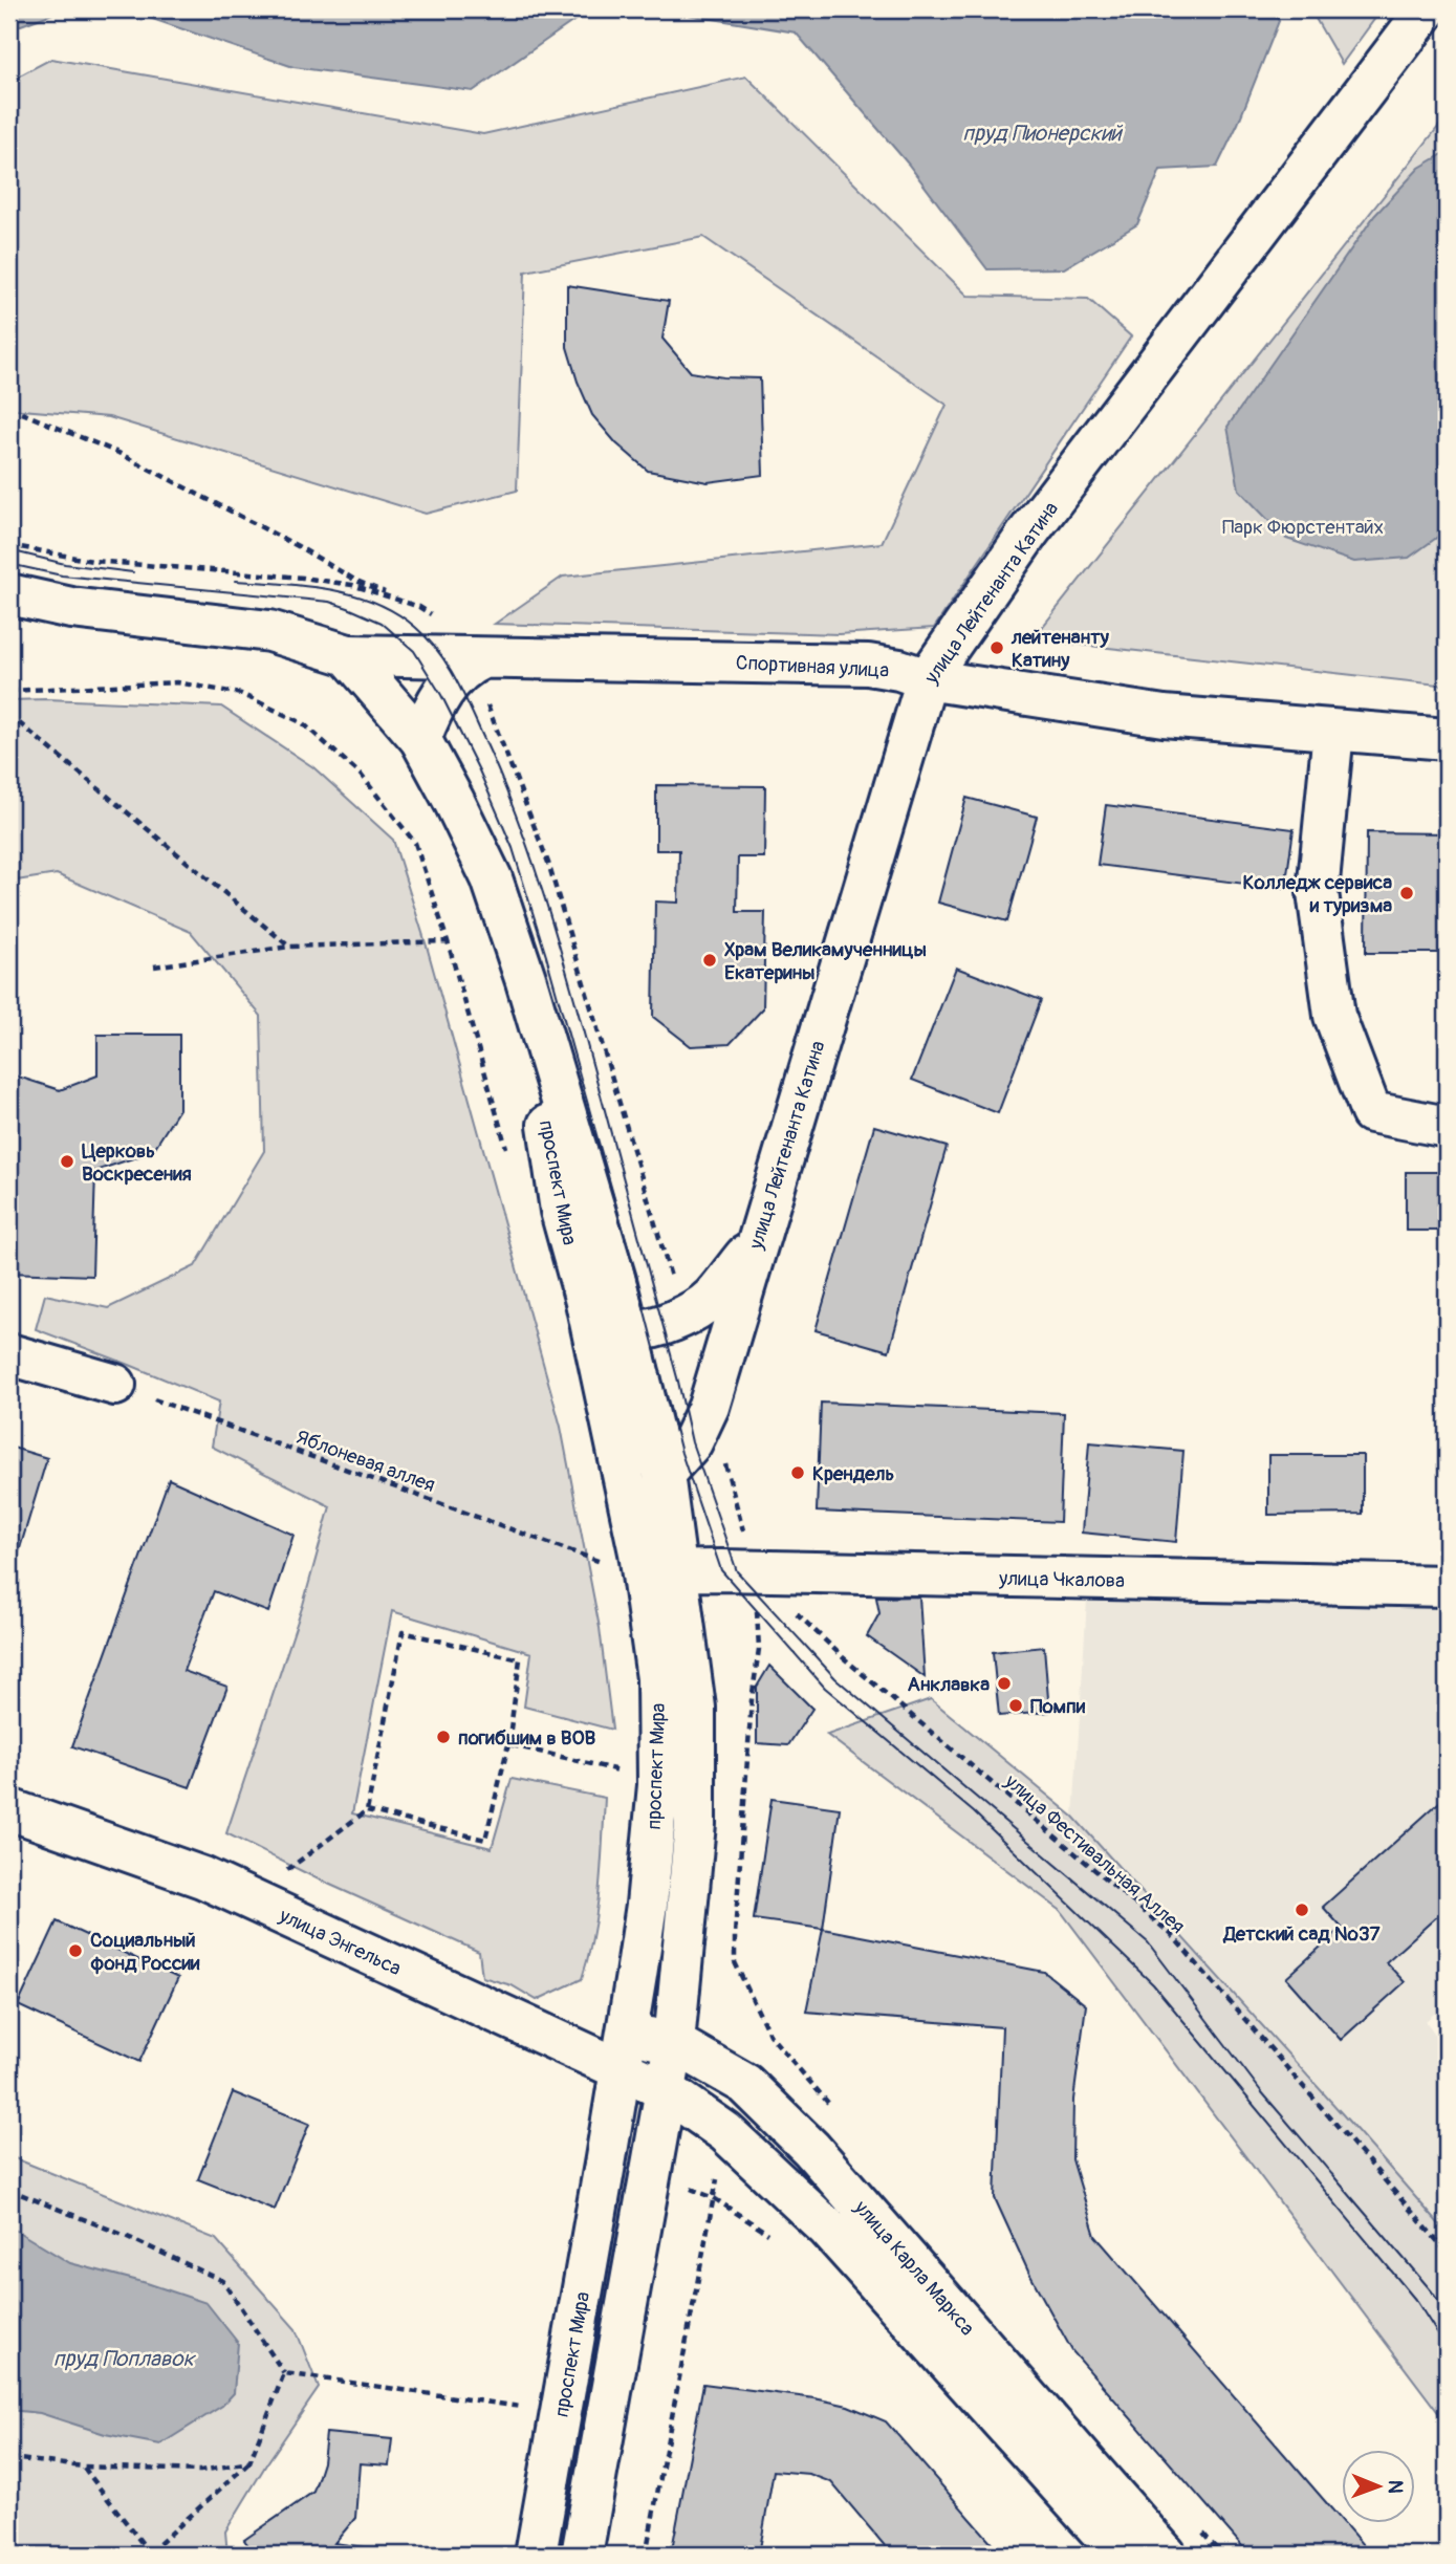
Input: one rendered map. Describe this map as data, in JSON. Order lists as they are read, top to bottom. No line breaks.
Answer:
{"streets":{"main road":["улица Лейтенанта Катина","Спортивная улица","проспект Мира","улица Чкалова","улица Энгельса","улица Карла Маркса"],"path":["Яблоневая аллея","улица Фестивальная Аллея"]},"crossings":[["улица Лейтенанта Катина","Спортивная улица"],["улица Лейтенанта Катина","проспект Мира"],["проспект Мира","Яблоневая аллея"],["проспект Мира","улица Чкалова"],["проспект Мира","улица Энгельса"],["проспект Мира","улица Карла Маркса"],["Яблоневая аллея","улица Чкалова"],["улица Чкалова","улица Фестивальная Аллея"],["улица Энгельса","улица Карла Маркса"]],"water":["пруд Пионерский","пруд Поплавок"],"parks":["Парк Фюрстентайх"],"places":["лейтенанту Катину","Колледж сервиса и туризма","Храм Великамученницы Екатерины","Церковь Воскресения","Крендель","Анклавка","Помпи","погибшим в ВОВ","Детский сад №37","Социальный фонд России"],"north":"right"}
